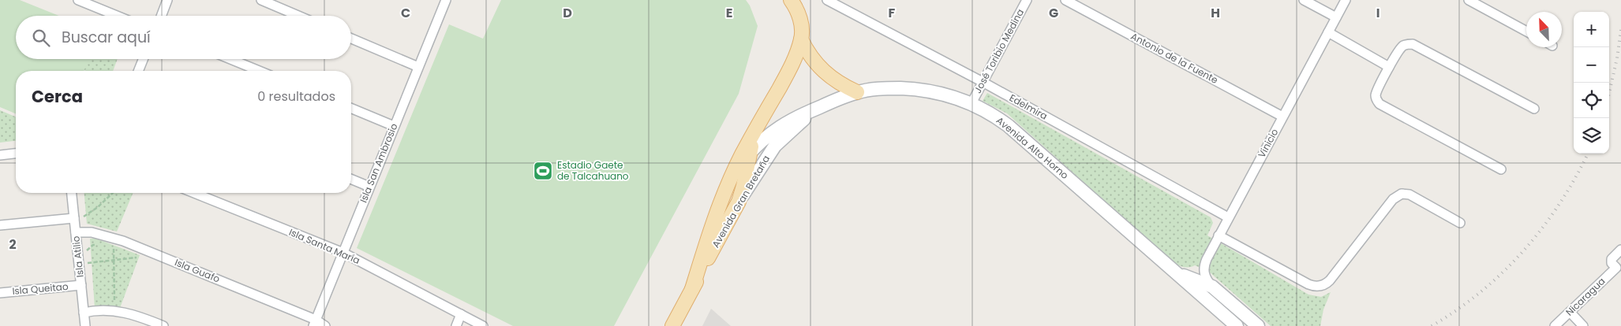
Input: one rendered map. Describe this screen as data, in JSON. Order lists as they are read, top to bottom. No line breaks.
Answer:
{"streets":{"main road":["Avenida Alto Horno","Avenida Gran Bretaña"],"street":["José Toribio Medina","Antonio de la Fuente","Edelmira","Vinicio","Isla San Ambrosio","Isla Santa María","Isla Atilio","Isla Guafo","Isla Queitao","Nicaragua"]},"crossings":[["José Toribio Medina","Edelmira"],["José Toribio Medina","Avenida Alto Horno"],["Antonio de la Fuente","Vinicio"],["Edelmira","Vinicio"],["Vinicio","Avenida Alto Horno"],["Avenida Alto Horno","Avenida Gran Bretaña"],["Isla San Ambrosio","Isla Santa María"],["Isla San Ambrosio","Isla Guafo"],["Isla Atilio","Isla Guafo"],["Isla Atilio","Isla Queitao"]],"places":{"sports":["Estadio Gaete de Talcahuano"]},"north":"top left","page":{"map_buttons":["+","−"],"search":"Buscar aquí","heading":["Cerca","0 resultados"]},"grid":{"columns":["C","D","E","F","G","H","I"],"rows":["2"]}}
